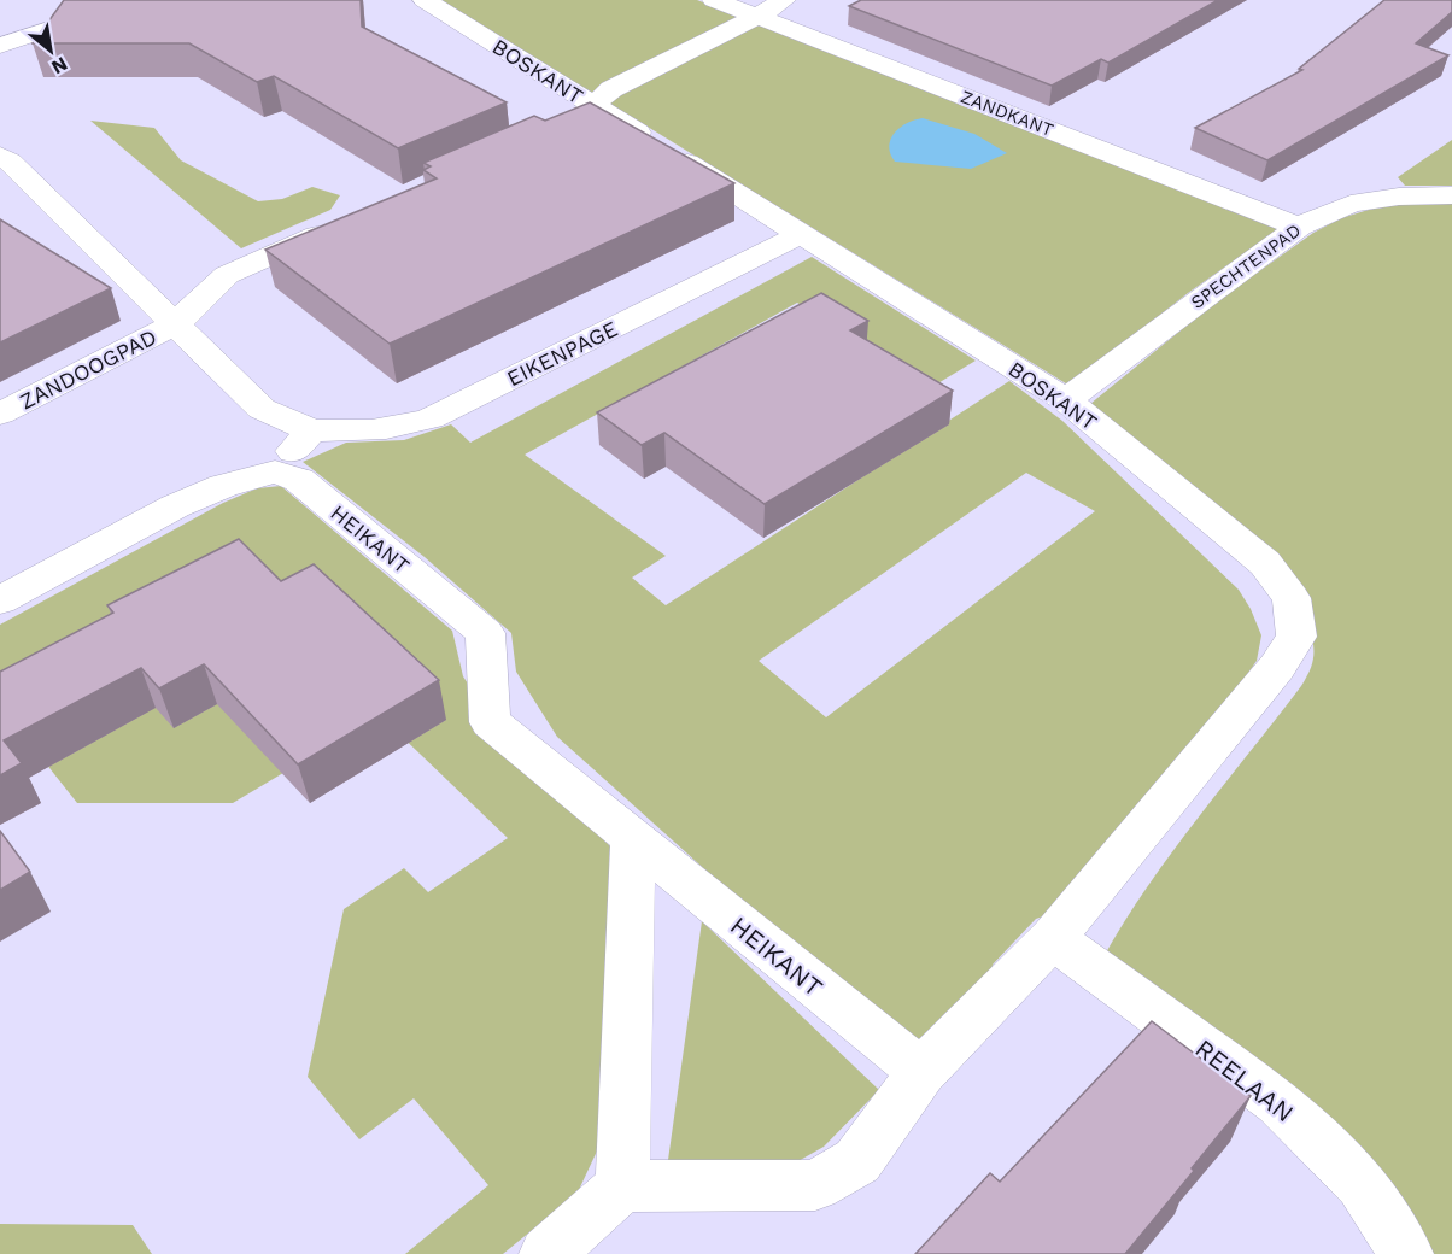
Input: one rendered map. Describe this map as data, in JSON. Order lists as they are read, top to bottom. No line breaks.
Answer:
{"streets":{"street":["BOSKANT","ZANDKANT","SPECHTENPAD","EIKENPAGE","ZANDOOGPAD","HEIKANT","REELAAN"]},"crossings":[["BOSKANT","SPECHTENPAD"],["BOSKANT","EIKENPAGE"],["BOSKANT","REELAAN"],["ZANDKANT","SPECHTENPAD"]],"north":"bottom right"}
